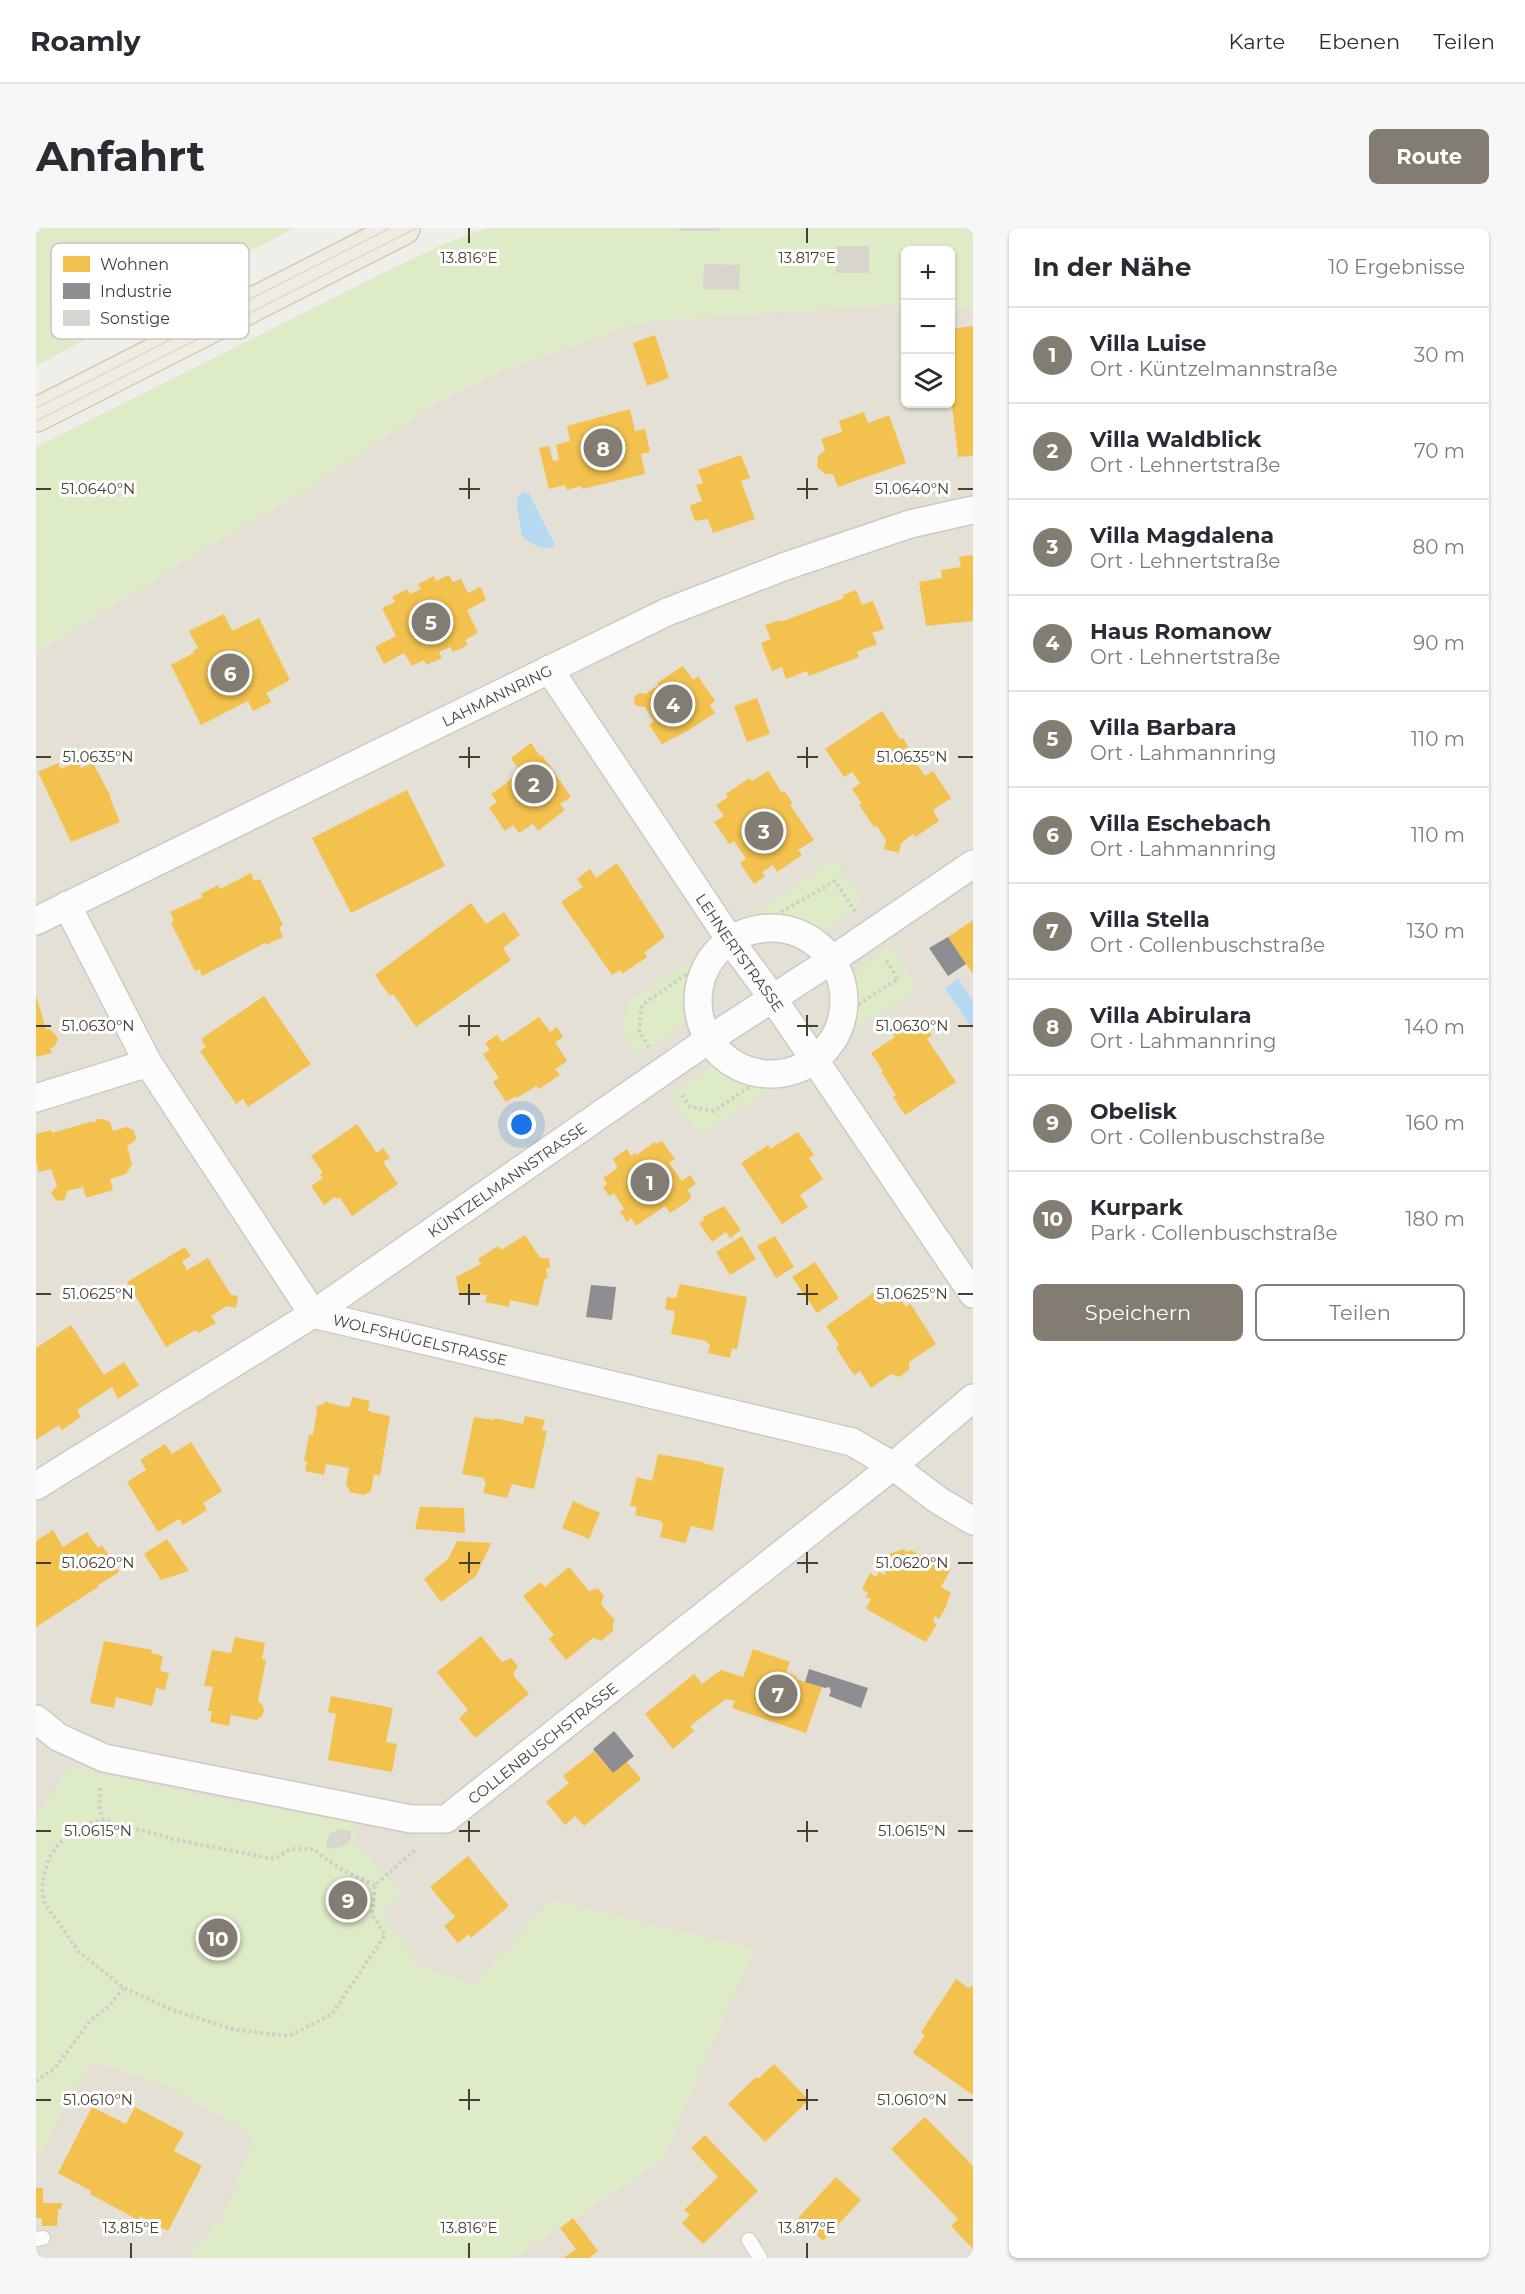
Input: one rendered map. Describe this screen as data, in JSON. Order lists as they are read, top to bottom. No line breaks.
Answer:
{"streets":{"street":["LAHMANNRING","LEHNERTSTRASSE","KÜNTZELMANNSTRASSE","WOLFSHÜGELSTRASSE","COLLENBUSCHSTRASSE"]},"crossings":[["LAHMANNRING","LEHNERTSTRASSE"],["LAHMANNRING","WOLFSHÜGELSTRASSE"],["LEHNERTSTRASSE","KÜNTZELMANNSTRASSE"],["KÜNTZELMANNSTRASSE","WOLFSHÜGELSTRASSE"],["WOLFSHÜGELSTRASSE","COLLENBUSCHSTRASSE"]],"legend":["Wohnen","Industrie","Sonstige"],"page":{"header":"Roamly","nav":["Karte","Ebenen","Teilen"],"buttons":["Route",["Speichern","Teilen"]],"title":"Anfahrt","heading":["In der Nähe","10 Ergebnisse"],"map_buttons":["+","−"],"list":[{"mark":"1","name":"Villa Luise","note":"Ort · Küntzelmannstraße","value":"30 m"},{"mark":"2","name":"Villa Waldblick","note":"Ort · Lehnertstraße","value":"70 m"},{"mark":"3","name":"Villa Magdalena","note":"Ort · Lehnertstraße","value":"80 m"},{"mark":"4","name":"Haus Romanow","note":"Ort · Lehnertstraße","value":"90 m"},{"mark":"5","name":"Villa Barbara","note":"Ort · Lahmannring","value":"110 m"},{"mark":"6","name":"Villa Eschebach","note":"Ort · Lahmannring","value":"110 m"},{"mark":"7","name":"Villa Stella","note":"Ort · Collenbuschstraße","value":"130 m"},{"mark":"8","name":"Villa Abirulara","note":"Ort · Lahmannring","value":"140 m"},{"mark":"9","name":"Obelisk","note":"Ort · Collenbuschstraße","value":"160 m"},{"mark":"10","name":"Kurpark","note":"Park · Collenbuschstraße","value":"180 m"}],"pins":["8","5","6","4","2","3","1","7","9","10"]},"coordinates":["13.816°E","13.817°E","51.0640°N","51.0635°N","51.0630°N","51.0625°N","51.0620°N","51.0615°N","51.0610°N","13.815°E"]}
